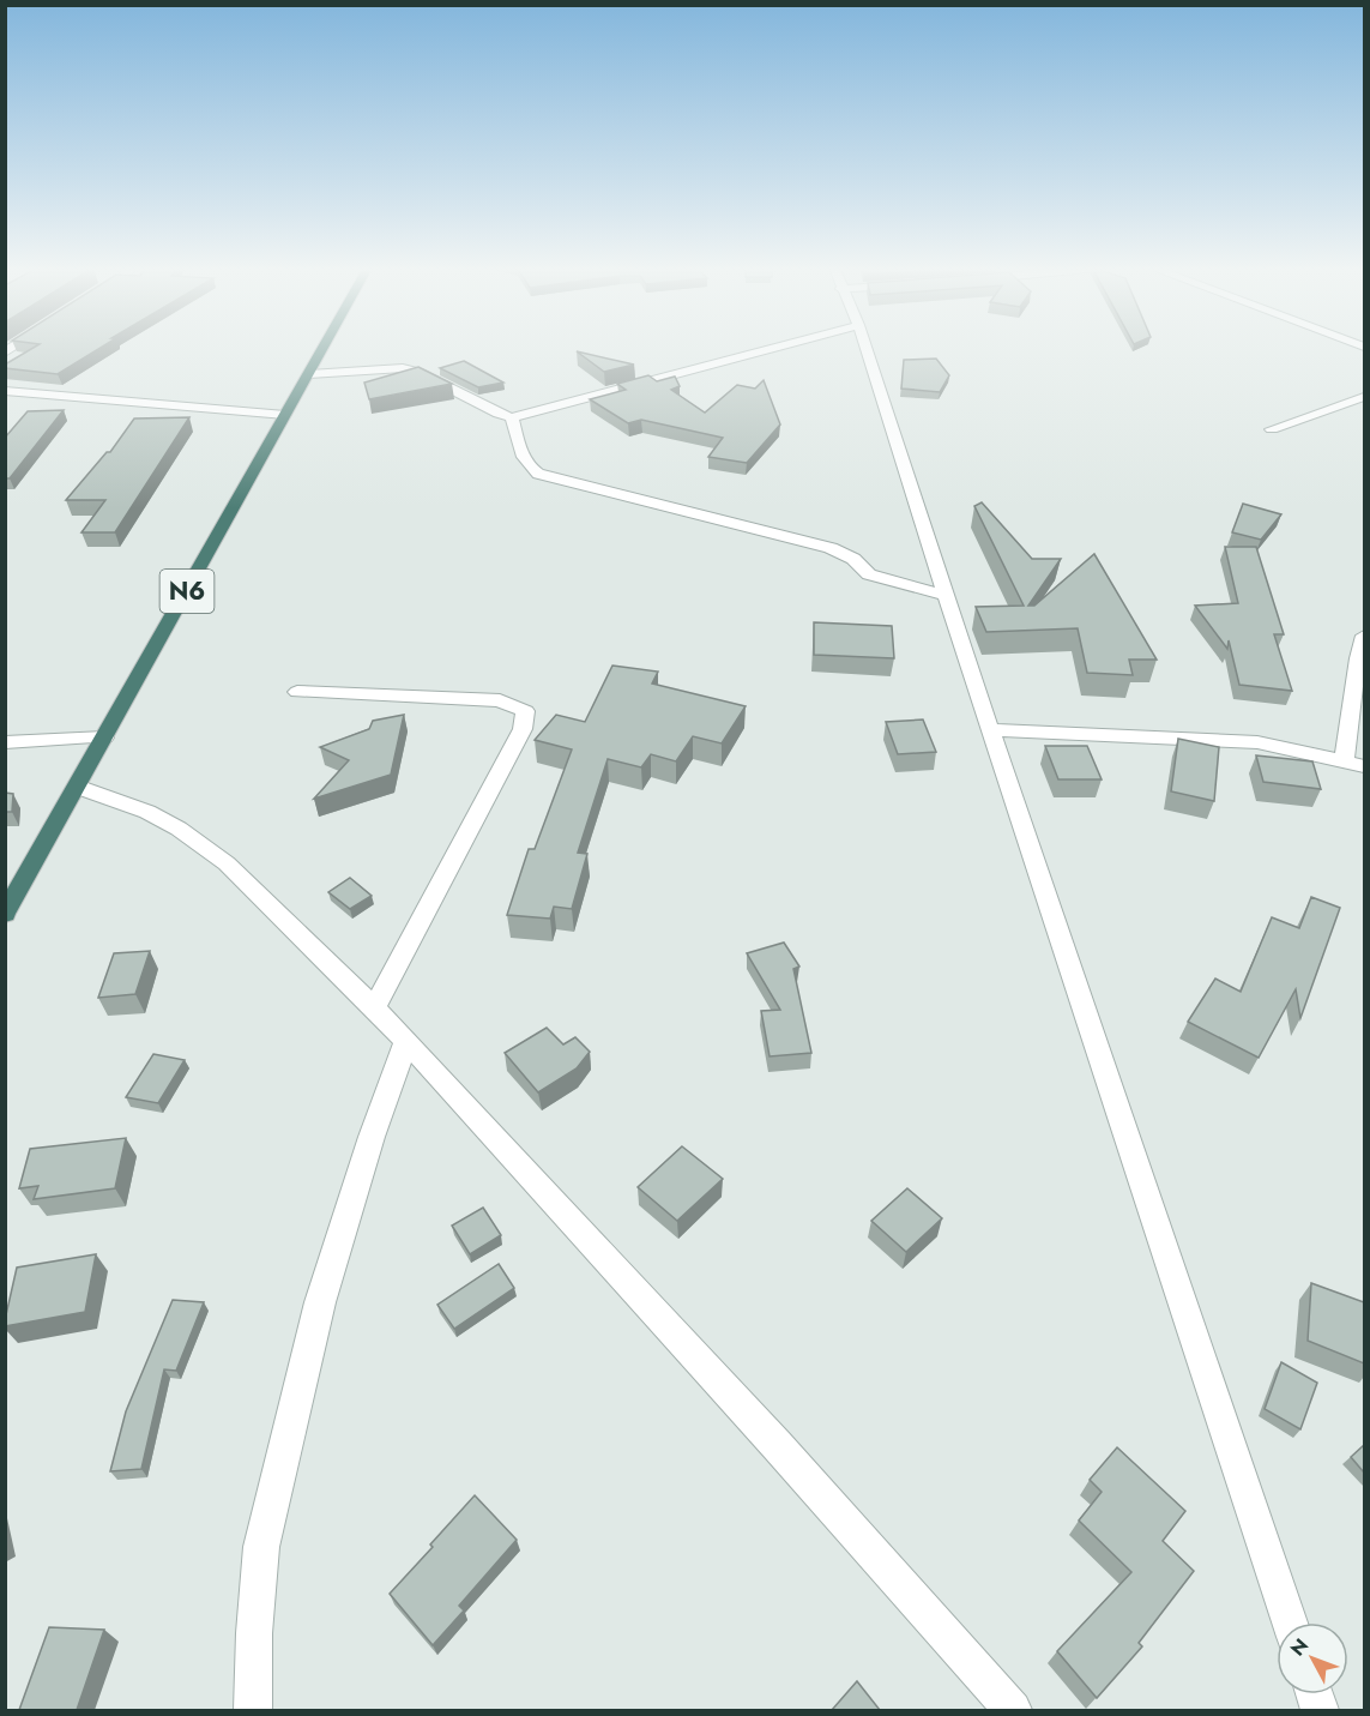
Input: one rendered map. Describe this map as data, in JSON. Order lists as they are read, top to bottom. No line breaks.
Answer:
{"streets":{"highway":["N6"]},"north":"top left"}
